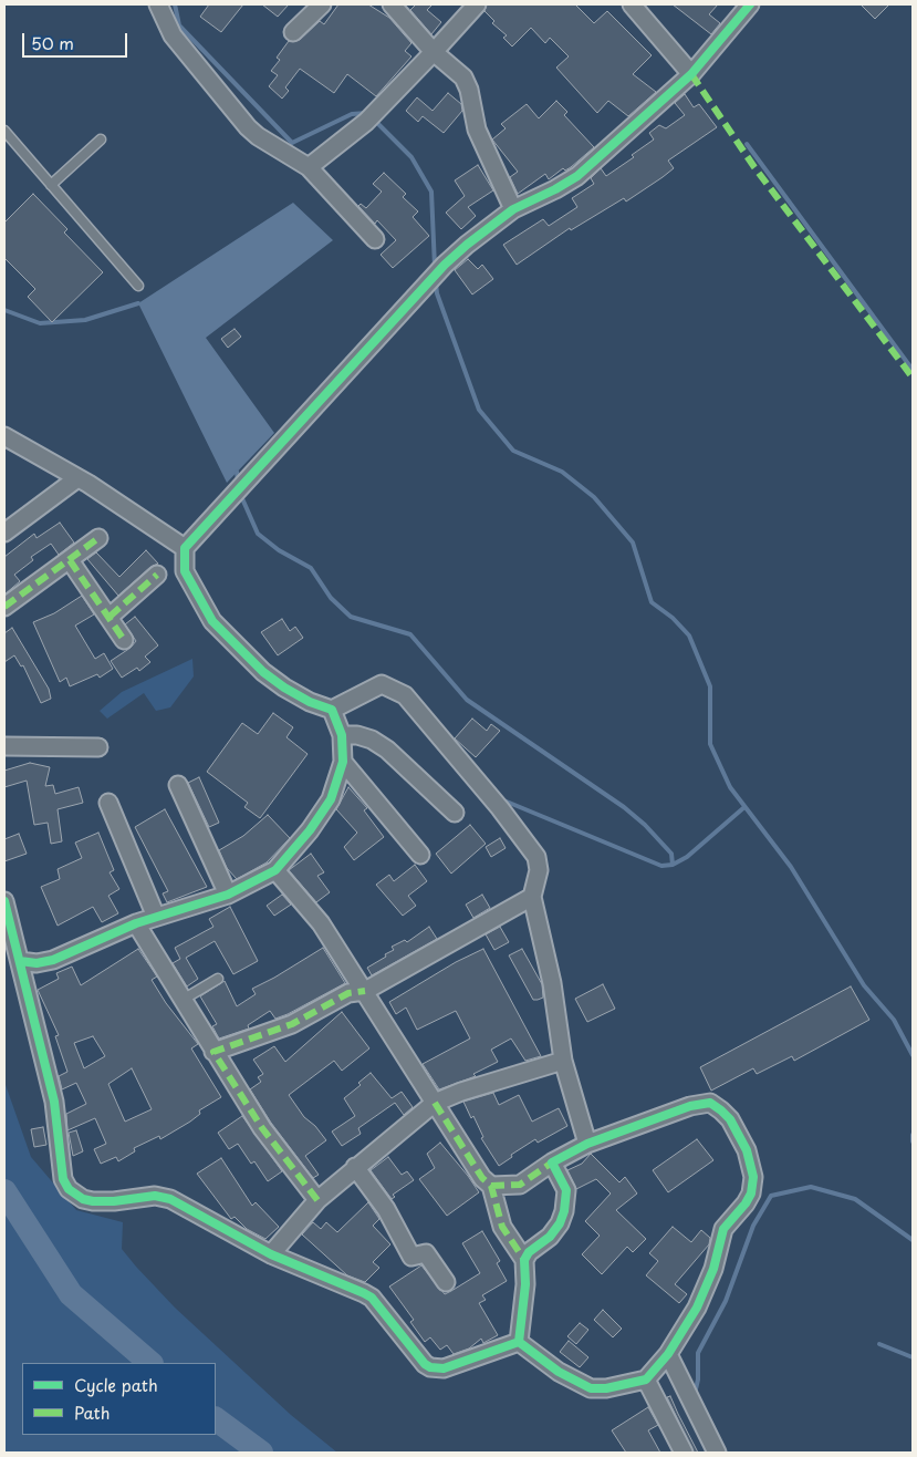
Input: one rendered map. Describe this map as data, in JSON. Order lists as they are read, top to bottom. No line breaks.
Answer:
{"legend":["Cycle path","Path"],"scale_bar":"50 m"}
